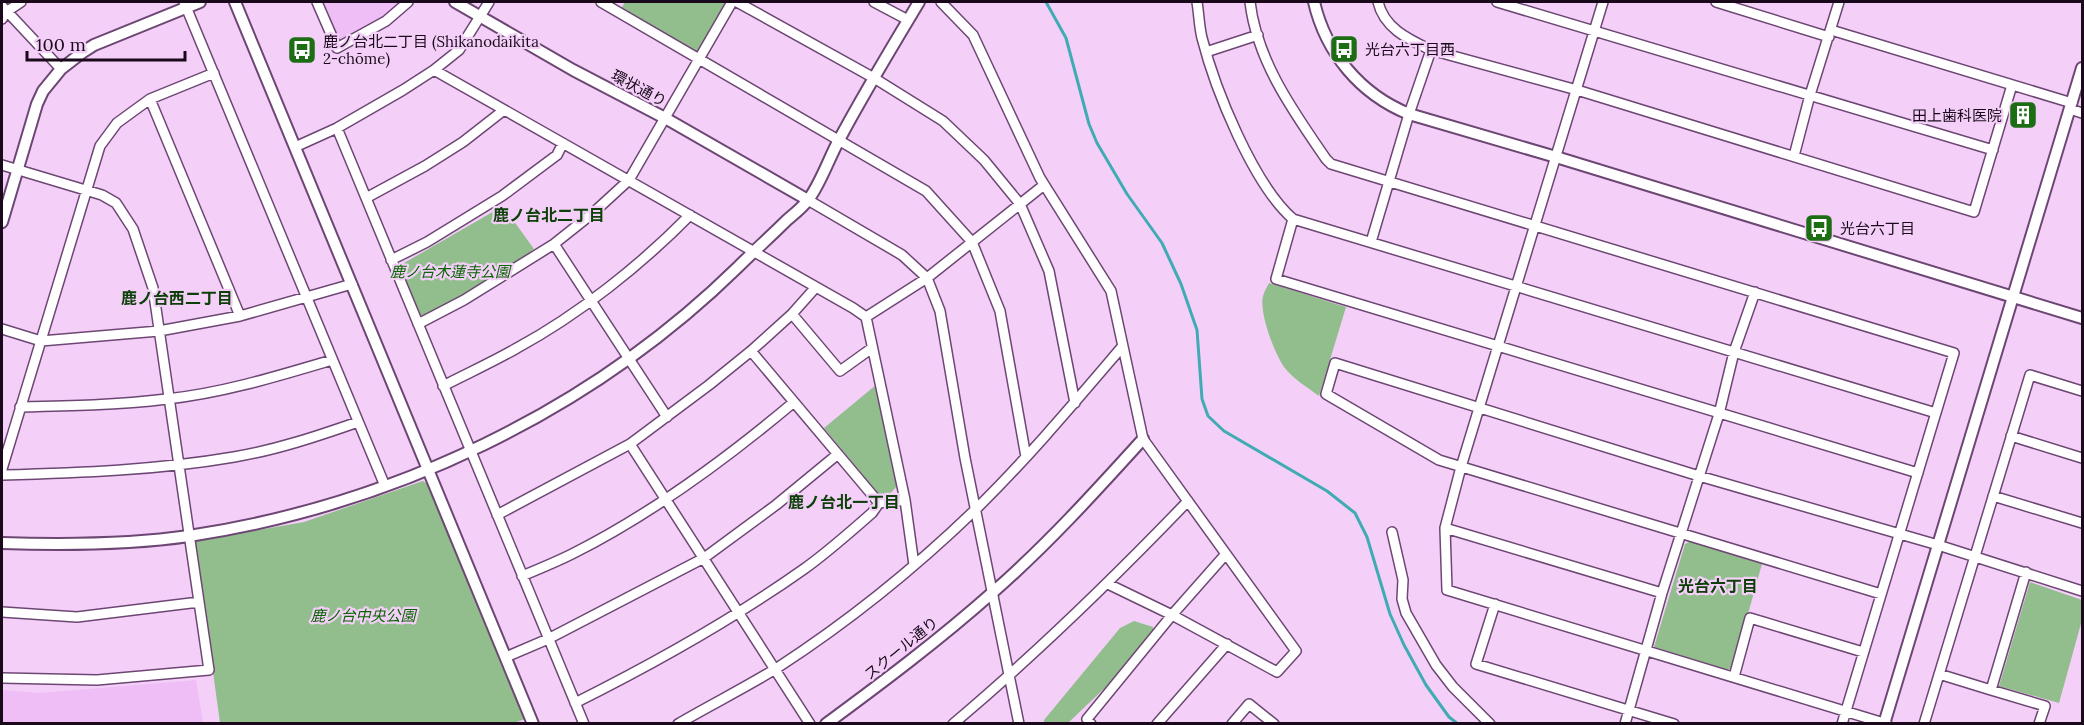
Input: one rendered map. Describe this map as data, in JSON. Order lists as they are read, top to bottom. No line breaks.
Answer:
{"streets":{"street":["環状通り","スクール通り"]},"districts":["鹿ノ台北二丁目","鹿ノ台西二丁目","鹿ノ台北一丁目","光台六丁目"],"parks":["鹿ノ台木蓮寺公園","鹿ノ台中央公園"],"places":{"bus stop":["光台六丁目西","鹿ノ台北二丁目 (Shikanodaikita 2-chōme)","光台六丁目"],"building":["田上歯科医院"]},"scale_bar":"100 m"}
